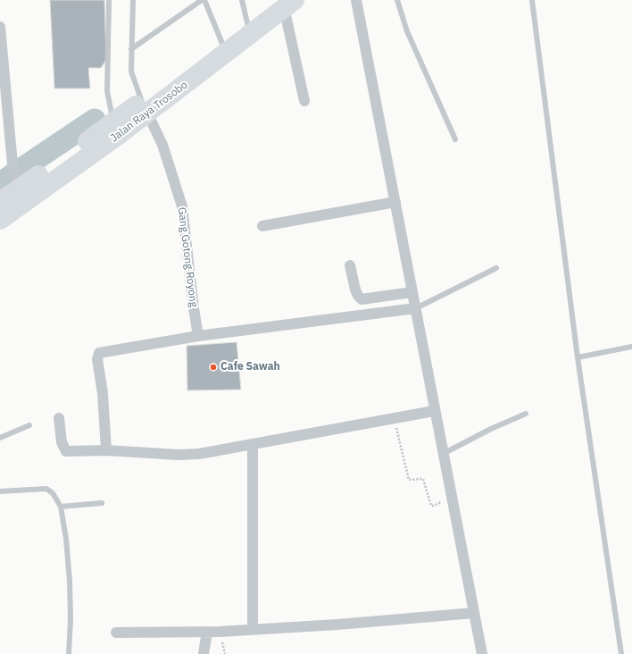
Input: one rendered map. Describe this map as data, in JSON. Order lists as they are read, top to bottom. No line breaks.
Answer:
{"streets":{"highway":["Jalan Raya Trosobo"],"street":["Gang Gotong Royong"]},"crossings":[["Jalan Raya Trosobo","Gang Gotong Royong"]],"places":["Cafe Sawah"]}
